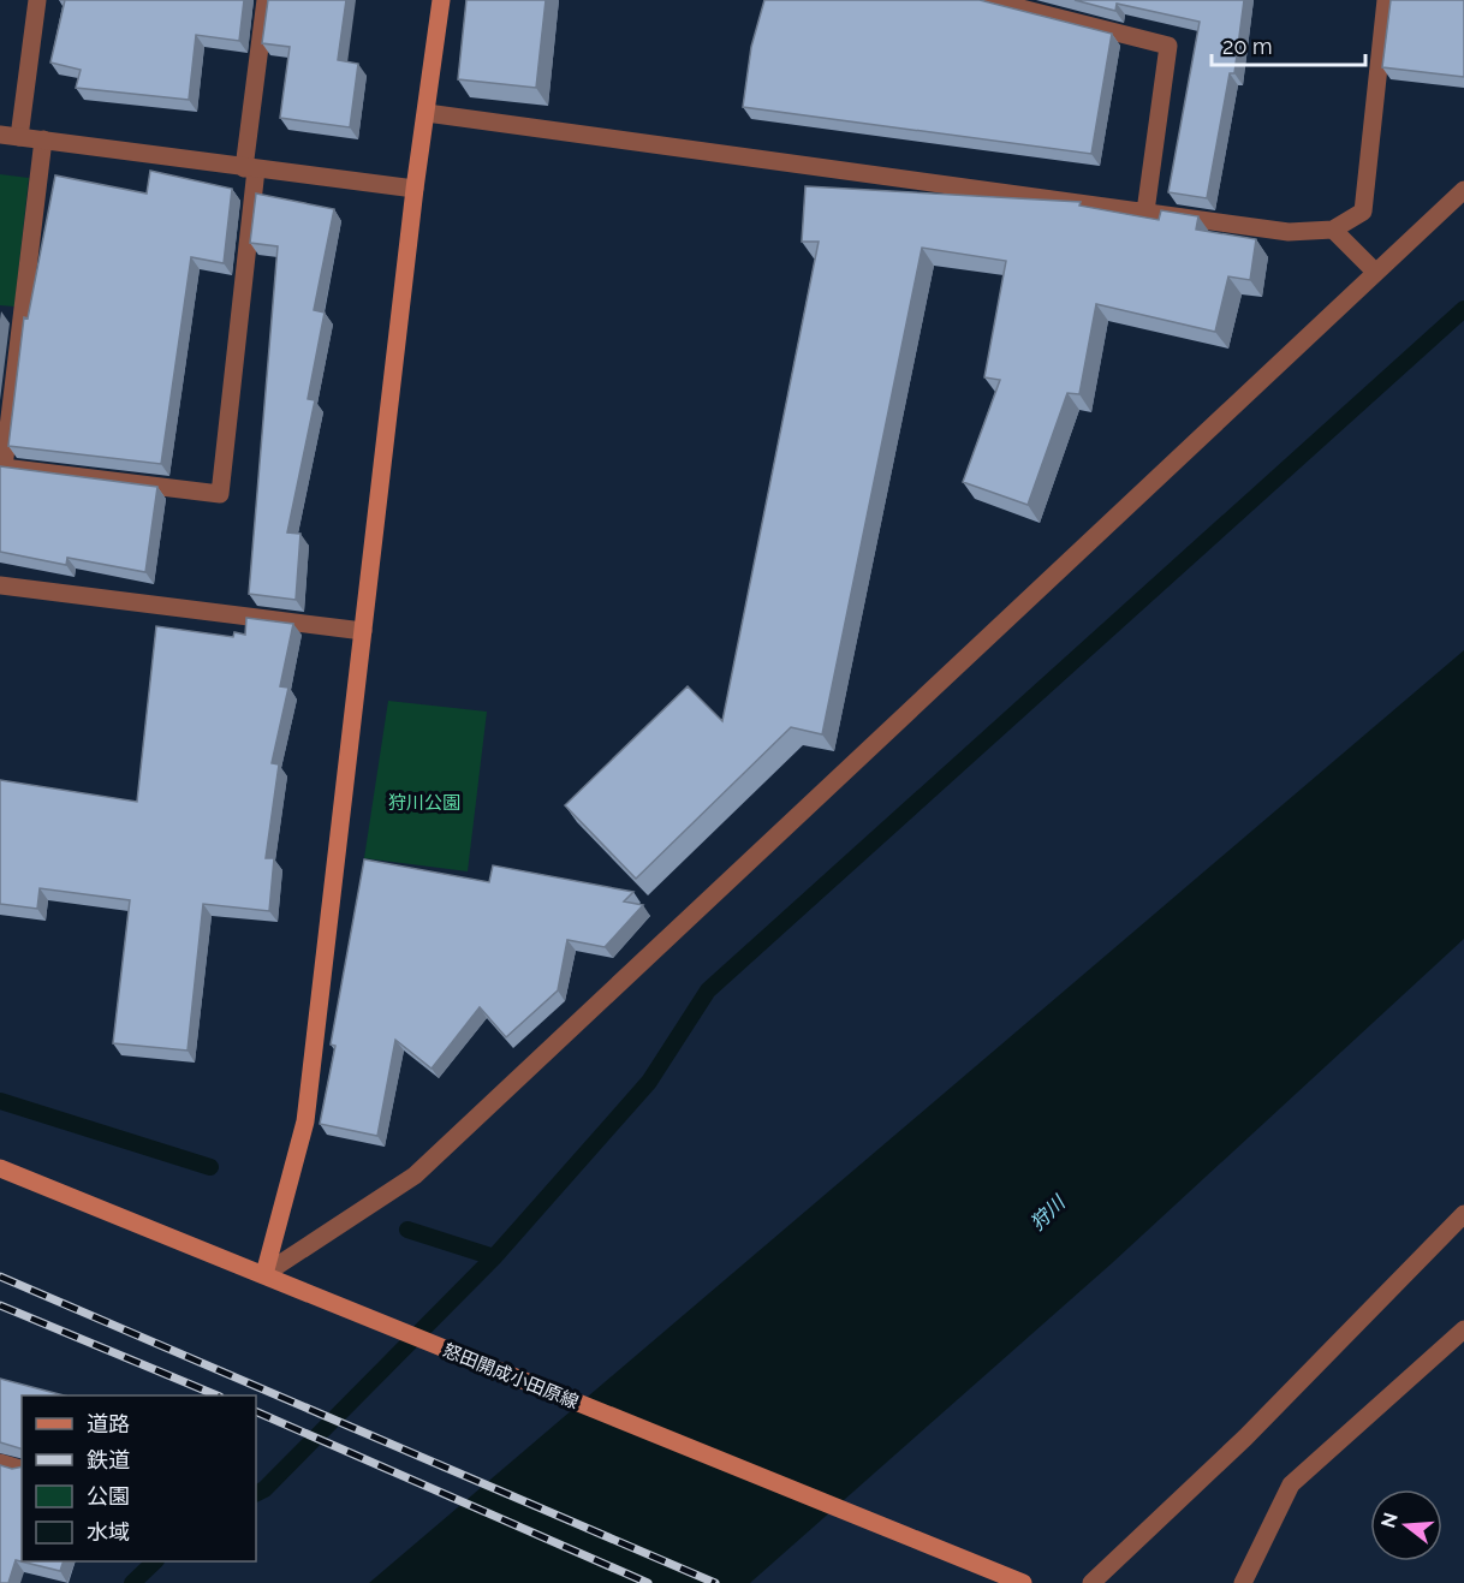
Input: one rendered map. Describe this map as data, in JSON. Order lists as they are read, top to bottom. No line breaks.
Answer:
{"streets":{"street":["怒田開成小田原線"]},"water":["狩川"],"parks":["狩川公園"],"legend":["道路","鉄道","公園","水域"],"scale_bar":"20 m","north":"left"}
